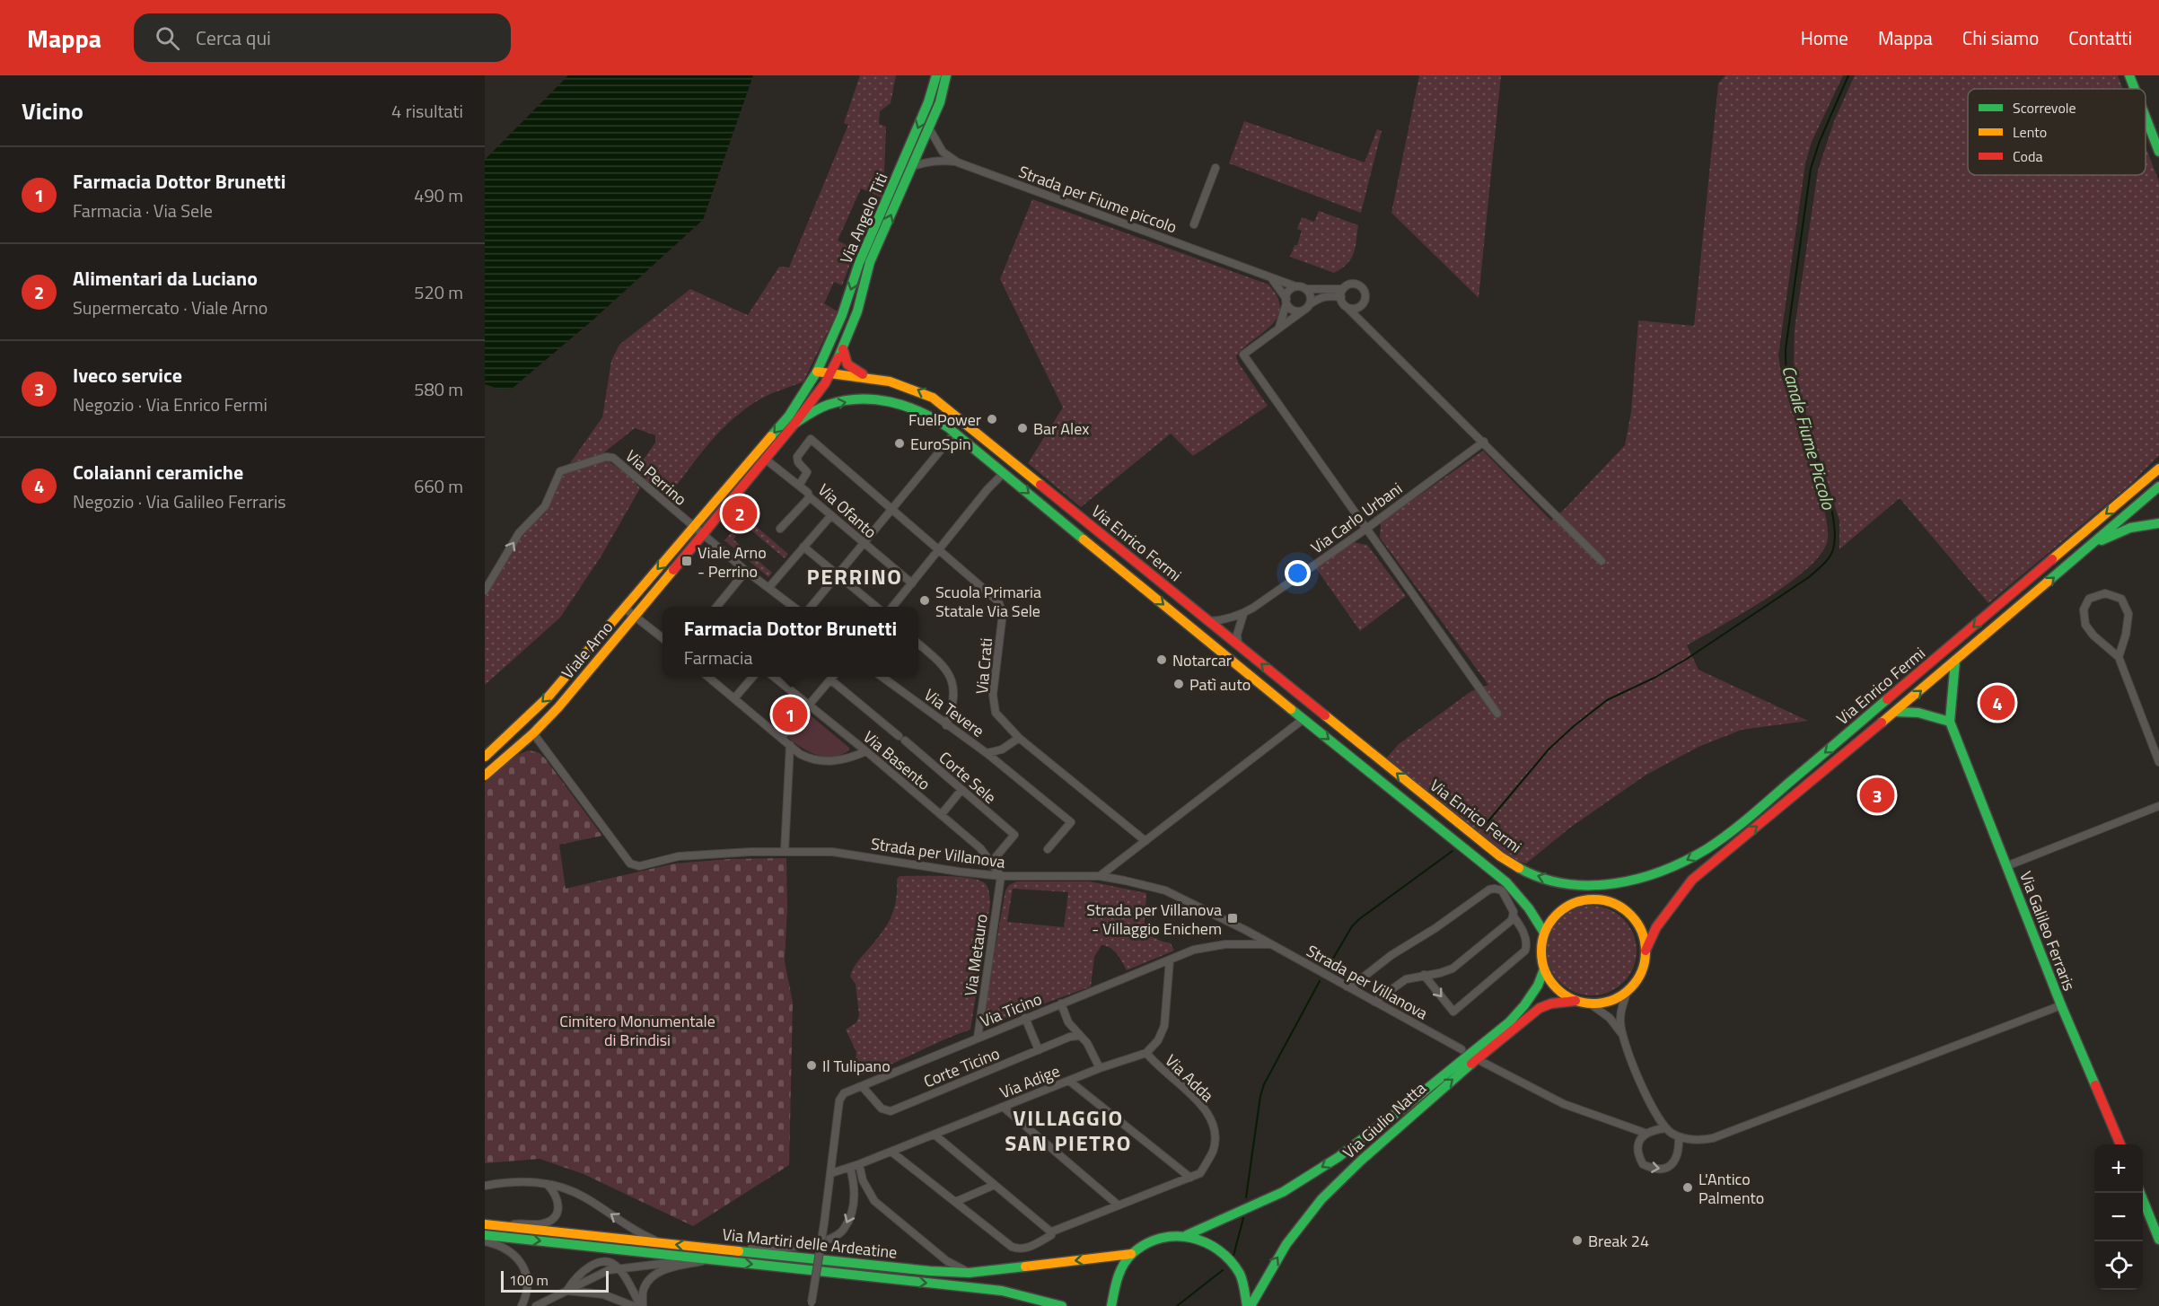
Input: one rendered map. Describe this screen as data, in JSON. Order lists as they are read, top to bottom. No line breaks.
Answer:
{"streets":{"main road":["Via Angelo Titi","Via Enrico Fermi","Viale Arno","Via Galileo Ferraris","Via Giulio Natta","Via Martiri delle Ardeatine"],"street":["Strada per Fiume piccolo","Via Perrino","Via Ofanto","Via Carlo Urbani","Via Crati","Via Tevere","Via Basento","Corte Sele","Strada per Villanova","Via Metauro","Via Ticino","Corte Ticino","Via Adda","Via Adige"]},"crossings":[["Strada per Fiume piccolo","Via Angelo Titi"],["Via Angelo Titi","Via Enrico Fermi"],["Via Angelo Titi","Viale Arno"],["Via Perrino","Viale Arno"],["Via Ofanto","Viale Arno"],["Via Ofanto","Via Crati"],["Via Carlo Urbani","Via Enrico Fermi"],["Via Enrico Fermi","Viale Arno"],["Via Enrico Fermi","Via Giulio Natta"],["Viale Arno","Strada per Villanova"],["Via Crati","Via Tevere"],["Via Basento","Corte Sele"],["Via Basento","Strada per Villanova"],["Via Basento","Via Metauro"],["Strada per Villanova","Via Metauro"],["Strada per Villanova","Via Ticino"],["Via Metauro","Via Ticino"],["Via Ticino","Corte Ticino"],["Via Ticino","Via Adige"],["Via Adda","Via Adige"]],"districts":["PERRINO","VILLAGGIO SAN PIETRO"],"water":["Canale Fiume Piccolo"],"parks":["Cimitero Monumentale di Brindisi"],"places":{"other":["FuelPower","Bar Alex","EuroSpin","Scuola Primaria Statale Via Sele","Notarcar","Patì auto","Il Tulipano","L'Antico Palmento","Break 24"],"transit":["Viale Arno - Perrino","Strada per Villanova - Villaggio Enichem"]},"legend":["Scorrevole","Lento","Coda"],"scale_bar":"100 m","page":{"header":"Mappa","search":"Cerca qui","nav":["Home","Mappa","Chi siamo","Contatti"],"heading":["Vicino","4 risultati"],"list":[{"mark":"1","name":"Farmacia Dottor Brunetti","note":"Farmacia · Via Sele","value":"490 m"},{"mark":"2","name":"Alimentari da Luciano","note":"Supermercato · Viale Arno","value":"520 m"},{"mark":"3","name":"Iveco service","note":"Negozio · Via Enrico Fermi","value":"580 m"},{"mark":"4","name":"Colaianni ceramiche","note":"Negozio · Via Galileo Ferraris","value":"660 m"}],"pins":["2","4","1","3"],"popup":["Farmacia Dottor Brunetti","Farmacia"],"map_buttons":["+","−"],"scale":"100 m"}}
